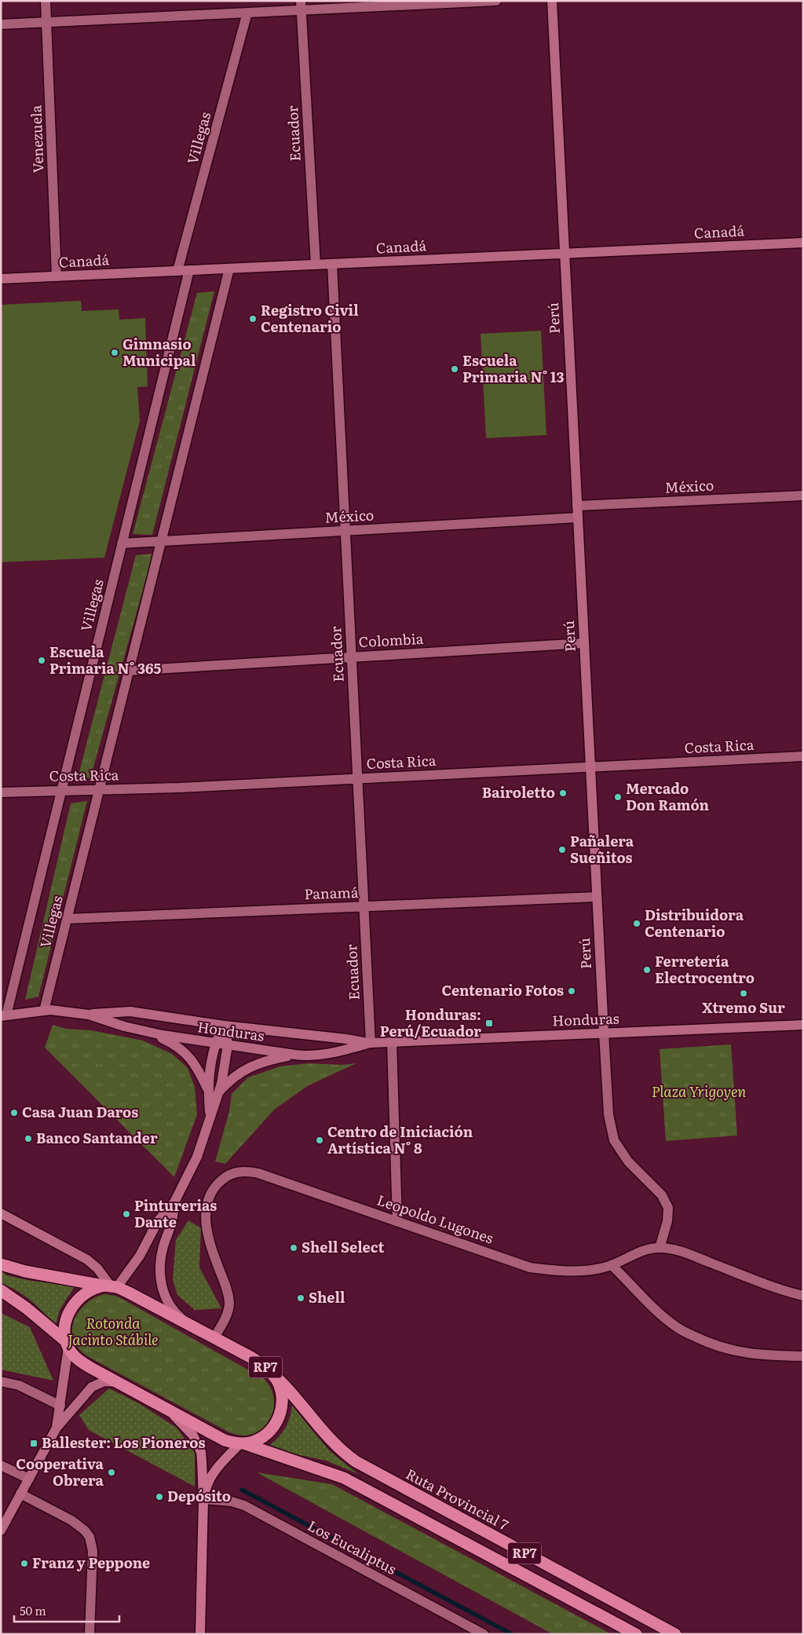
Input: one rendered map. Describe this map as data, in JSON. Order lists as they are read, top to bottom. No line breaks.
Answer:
{"streets":{"highway":["RP7","Ruta Provincial 7"],"main road":["Canadá","Perú","Honduras"],"street":["Ecuador","Villegas","Venezuela","México","Colombia","Costa Rica","Panamá","Leopoldo Lugones","Los Eucaliptus"]},"crossings":[["Ecuador","Canadá"],["Ecuador","México"],["Ecuador","Colombia"],["Ecuador","Costa Rica"],["Ecuador","Panamá"],["Ecuador","Honduras"],["Villegas","Canadá"],["Villegas","México"],["Villegas","Colombia"],["Villegas","Costa Rica"],["Villegas","Panamá"],["Villegas","Honduras"],["Venezuela","Canadá"],["Canadá","Perú"],["Perú","México"],["Perú","Colombia"],["Perú","Costa Rica"],["Perú","Panamá"],["Perú","Honduras"],["Perú","Leopoldo Lugones"],["Leopoldo Lugones","RP7"],["RP7","Ruta Provincial 7"]],"parks":["Plaza Yrigoyen","Rotonda Jacinto Stábile"],"places":{"other":["Registro Civil Centenario","Gimnasio Municipal","Escuela Primaria N° 13","Escuela Primaria N° 365","Bairoletto","Mercado Don Ramón","Pañalera Sueñitos","Distribuidora Centenario","Ferretería Electrocentro","Centenario Fotos","Xtremo Sur","Casa Juan Daros","Banco Santander","Centro de Iniciación Artística N° 8","Pinturerias Dante","Shell Select","Shell","Cooperativa Obrera","Depósito","Franz y Peppone"],"transit":["Honduras: Perú/Ecuador","Ballester: Los Pioneros"]},"scale_bar":"50 m"}
